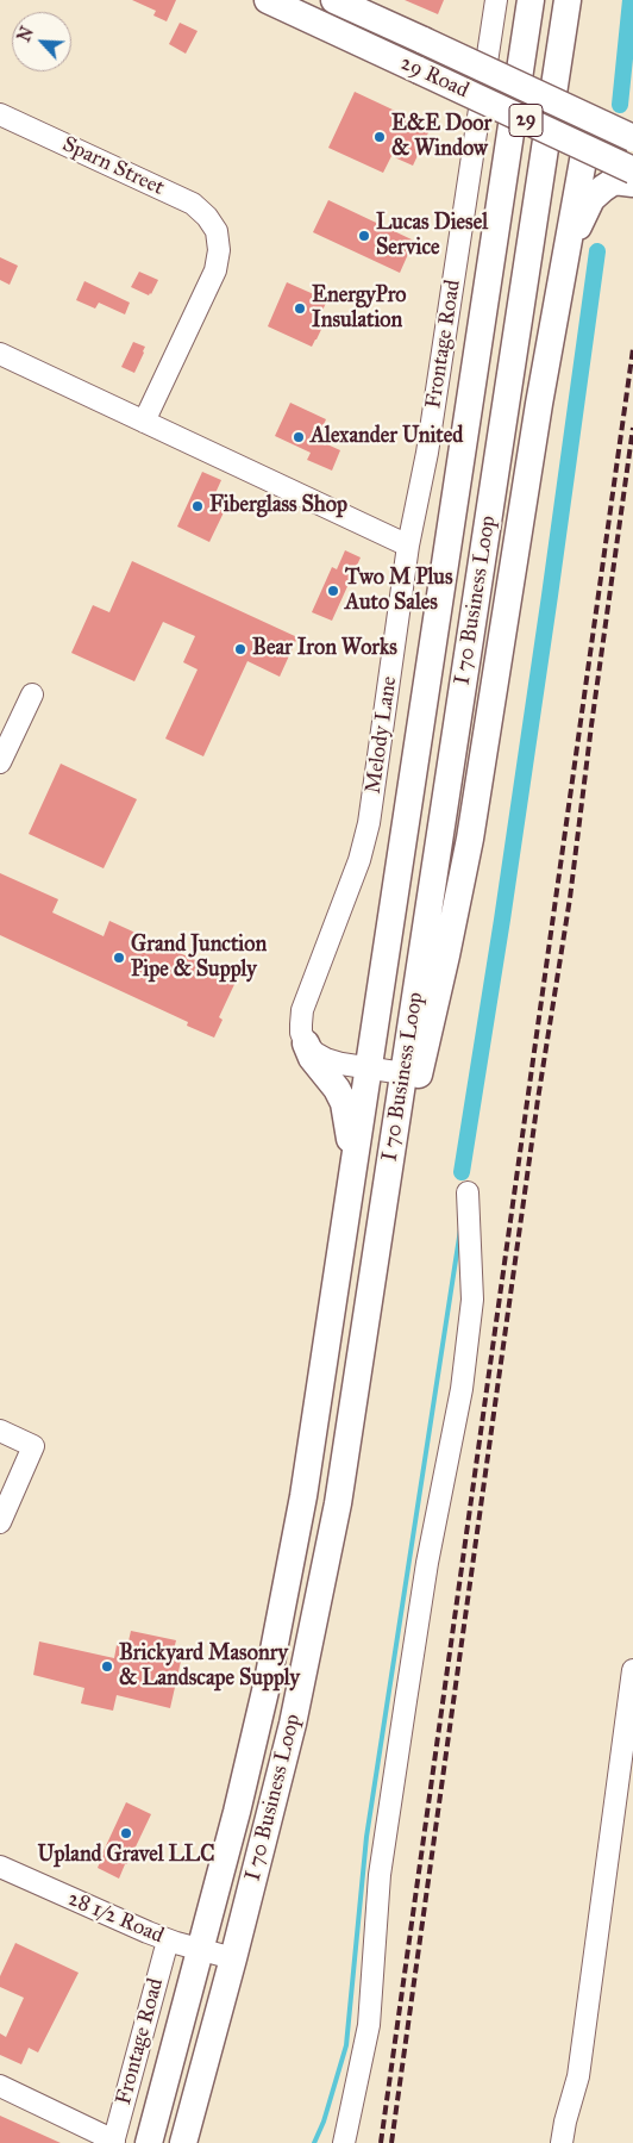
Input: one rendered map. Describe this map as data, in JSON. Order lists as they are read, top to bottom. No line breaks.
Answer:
{"streets":{"main road":["29 Road","29","I 70 Business Loop"],"street":["Sparn Street","Frontage Road","Melody Lane","28 1/2 Road"]},"crossings":[["Frontage Road","Melody Lane"],["Frontage Road","28 1/2 Road"],["I 70 Business Loop","28 1/2 Road"]],"places":["E&E Door & Window","Lucas Diesel Service","EnergyPro Insulation","Alexander United","Fiberglass Shop","Two M Plus Auto Sales","Bear Iron Works","Grand Junction Pipe & Supply","Brickyard Masonry & Landscape Supply","Upland Gravel LLC"],"north":"top left"}
